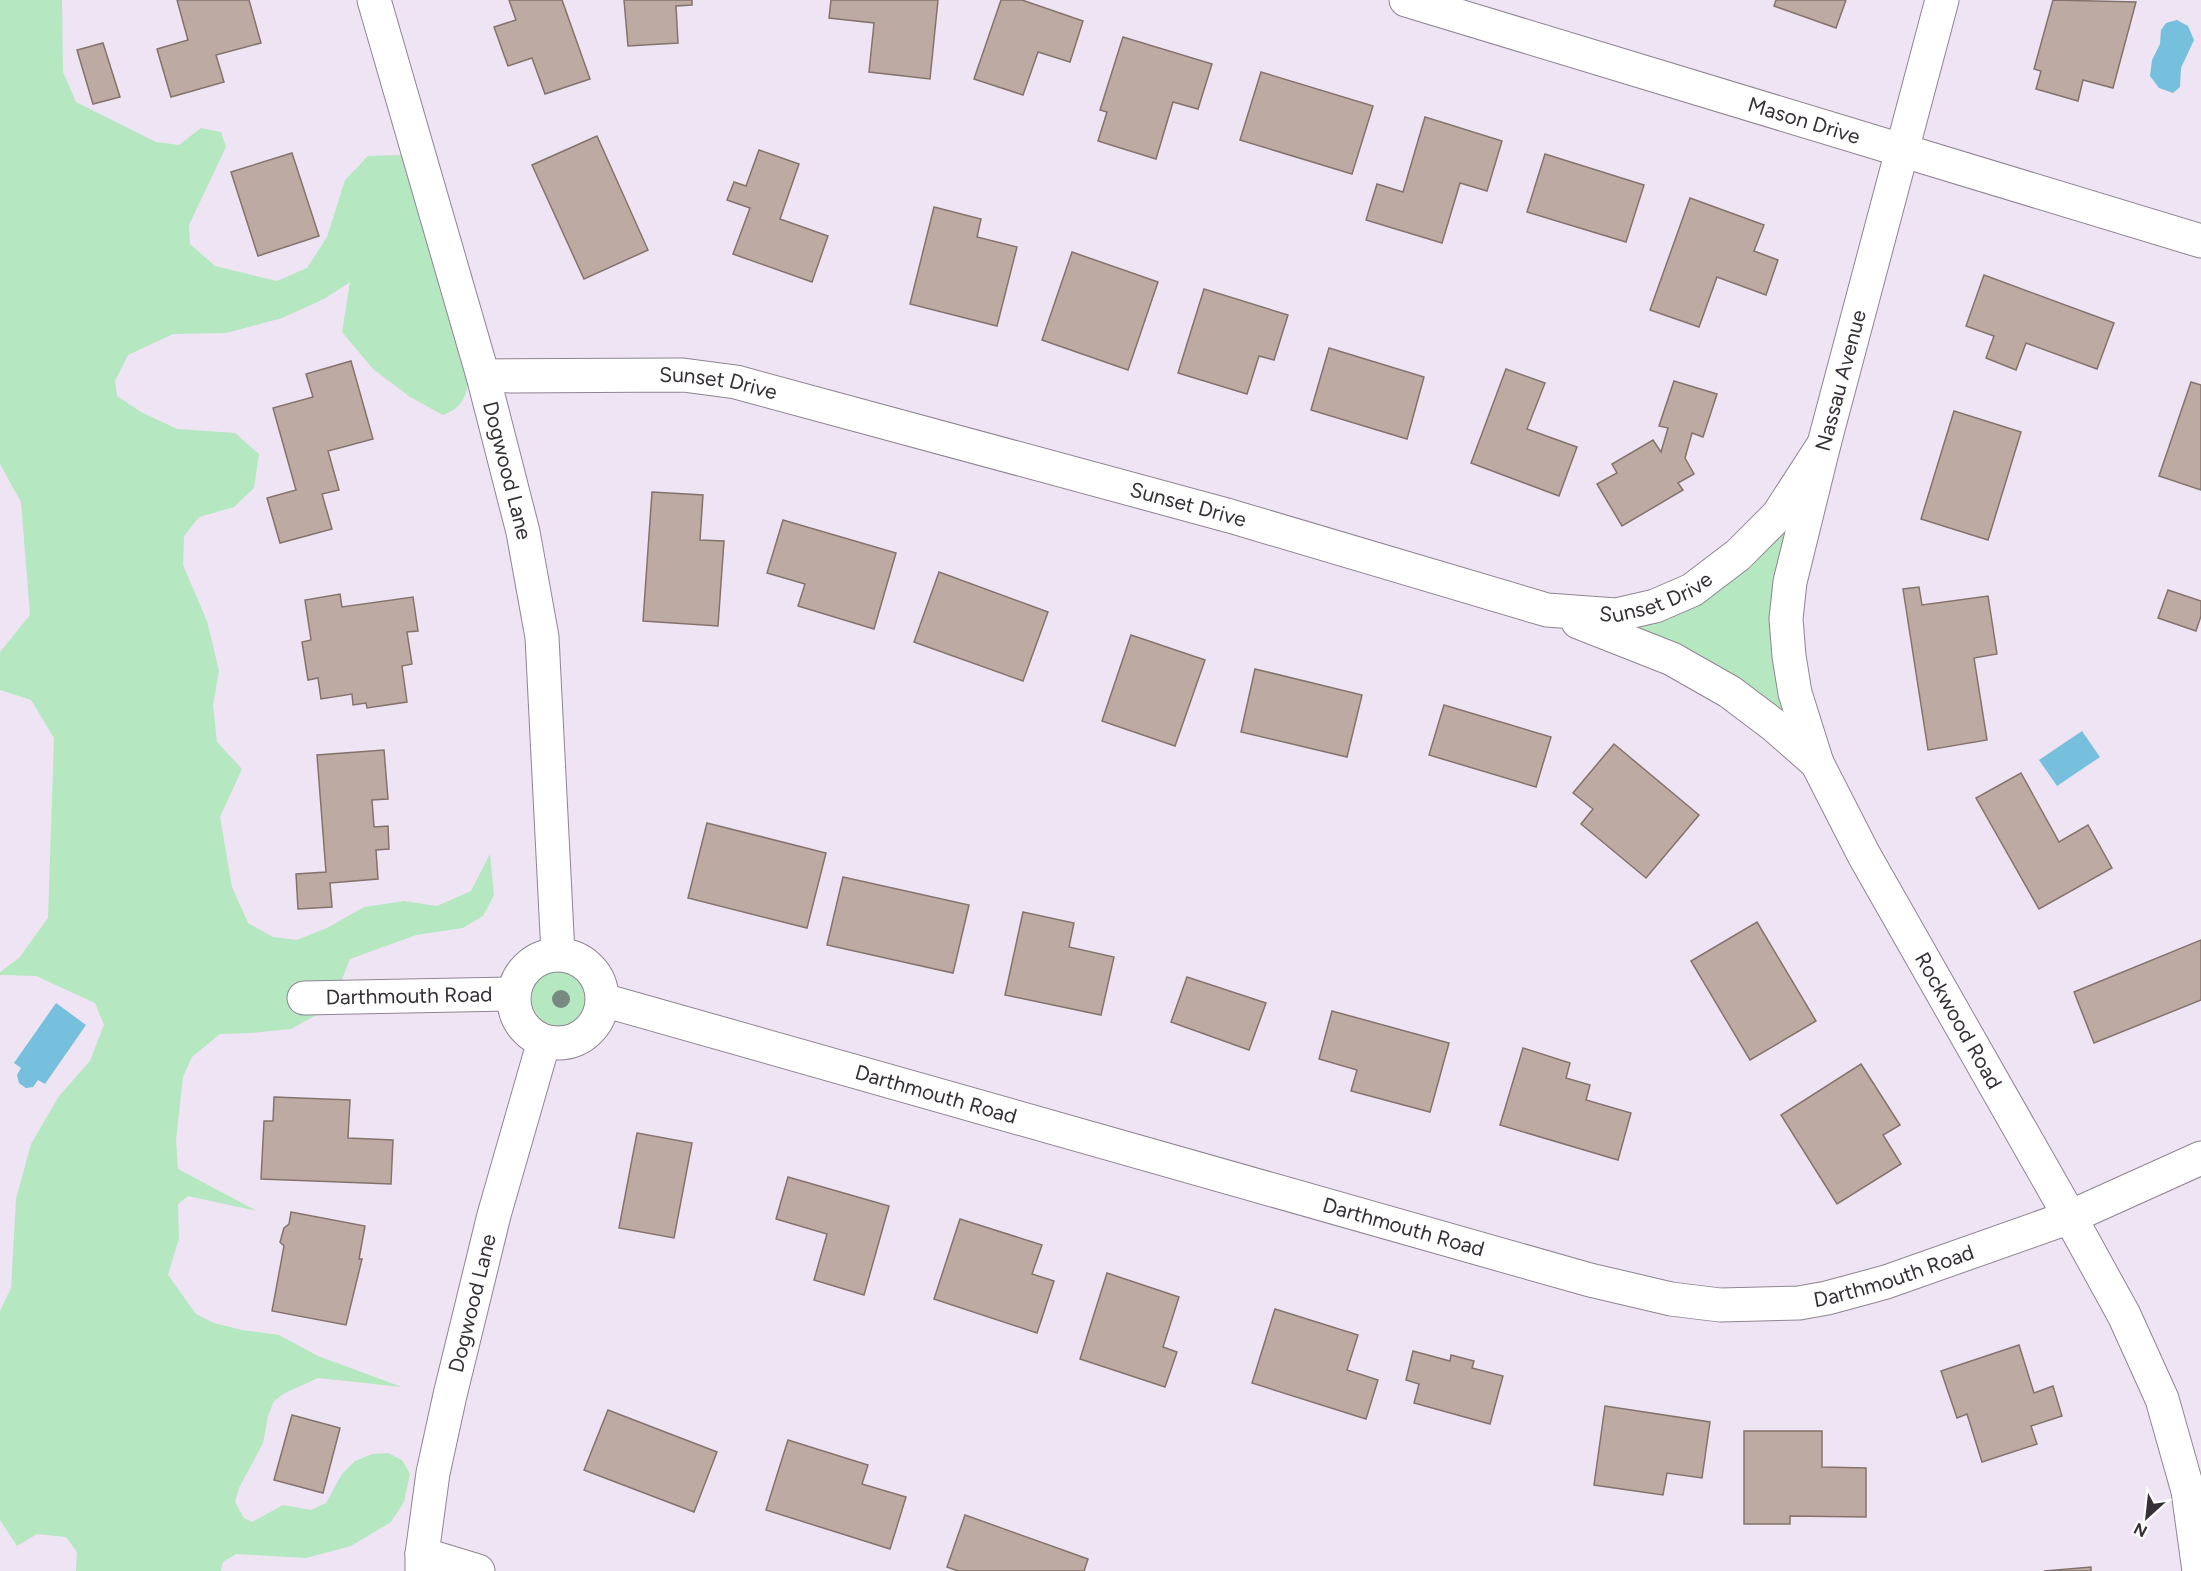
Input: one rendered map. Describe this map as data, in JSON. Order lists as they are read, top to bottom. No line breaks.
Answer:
{"streets":{"street":["Mason Drive","Nassau Avenue","Sunset Drive","Dogwood Lane","Darthmouth Road","Rockwood Road"]},"crossings":[["Mason Drive","Nassau Avenue"],["Nassau Avenue","Sunset Drive"],["Nassau Avenue","Rockwood Road"],["Sunset Drive","Dogwood Lane"],["Sunset Drive","Rockwood Road"],["Dogwood Lane","Darthmouth Road"],["Darthmouth Road","Rockwood Road"]],"north":"bottom left"}
